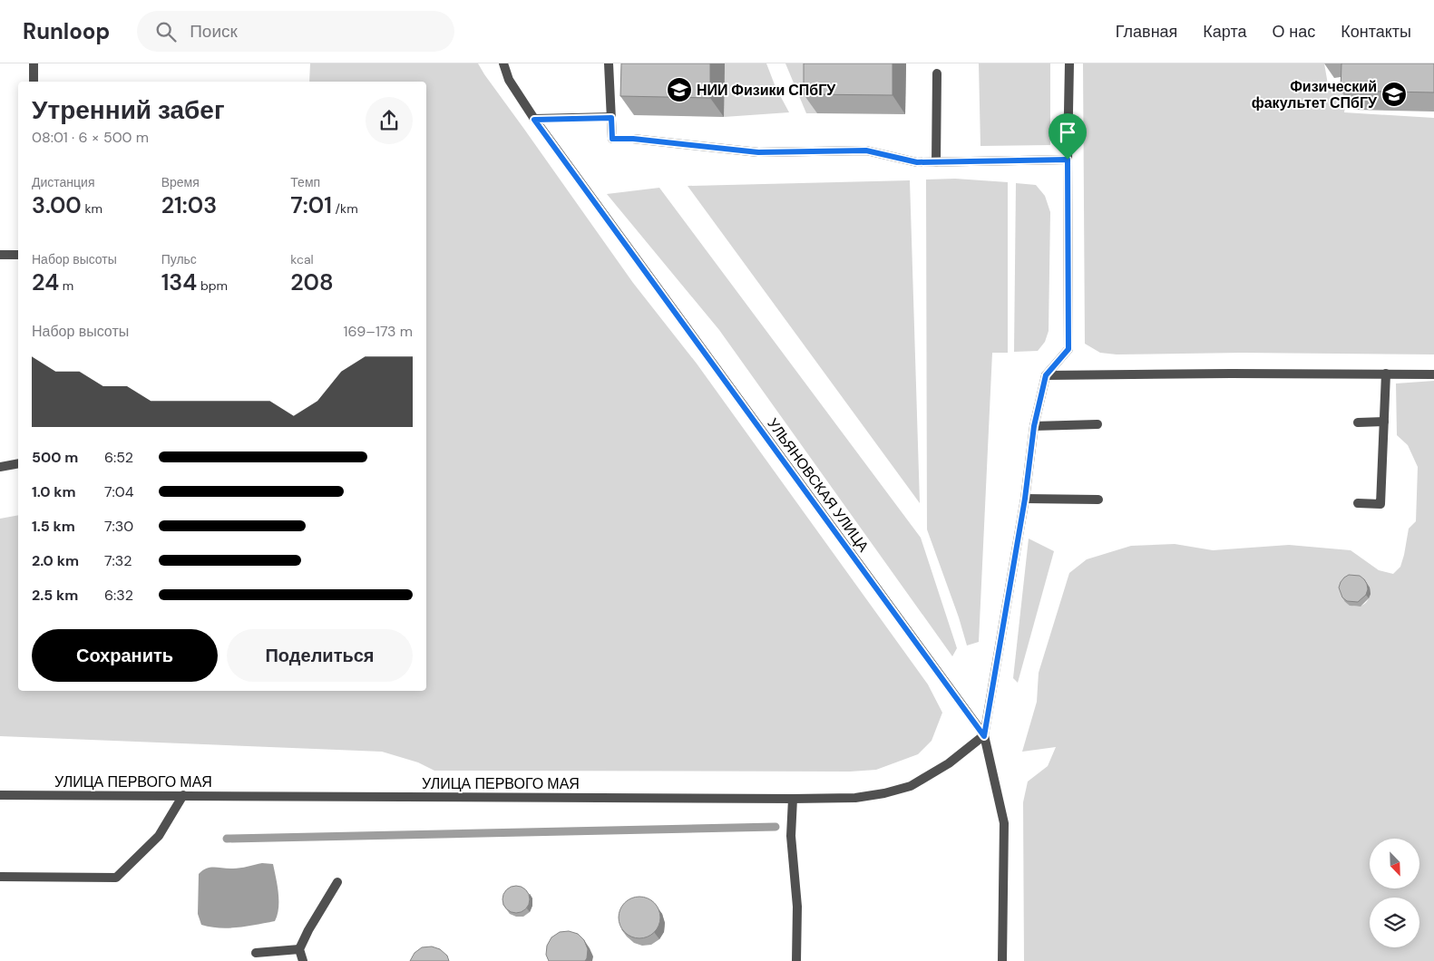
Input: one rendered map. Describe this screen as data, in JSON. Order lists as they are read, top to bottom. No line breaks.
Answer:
{"streets":{"street":["УЛЬЯНОВСКАЯ УЛИЦА","УЛИЦА ПЕРВОГО МАЯ"]},"crossings":[["УЛЬЯНОВСКАЯ УЛИЦА","УЛИЦА ПЕРВОГО МАЯ"]],"places":{"school or university":["НИИ Физики СПбГУ","Физический факультет СПбГУ"]},"north":"bottom right","page":{"header":"Runloop","search":"Поиск","nav":["Главная","Карта","О нас","Контакты"],"heading":["Утренний забег","08:01 · 6 × 500 m"],"stats":[["Дистанция","3.00 km"],["Время","21:03"],["Темп","7:01 /km"],["Набор высоты","24 m"],["Пульс","134 bpm"],["kcal","208"]],"chart":["Набор высоты","169–173 m"],"list":[{"name":"500 m","note":"6:52"},{"name":"1.0 km","note":"7:04"},{"name":"1.5 km","note":"7:30"},{"name":"2.0 km","note":"7:32"},{"name":"2.5 km","note":"6:32"}],"buttons":["Сохранить","Поделиться"]}}
